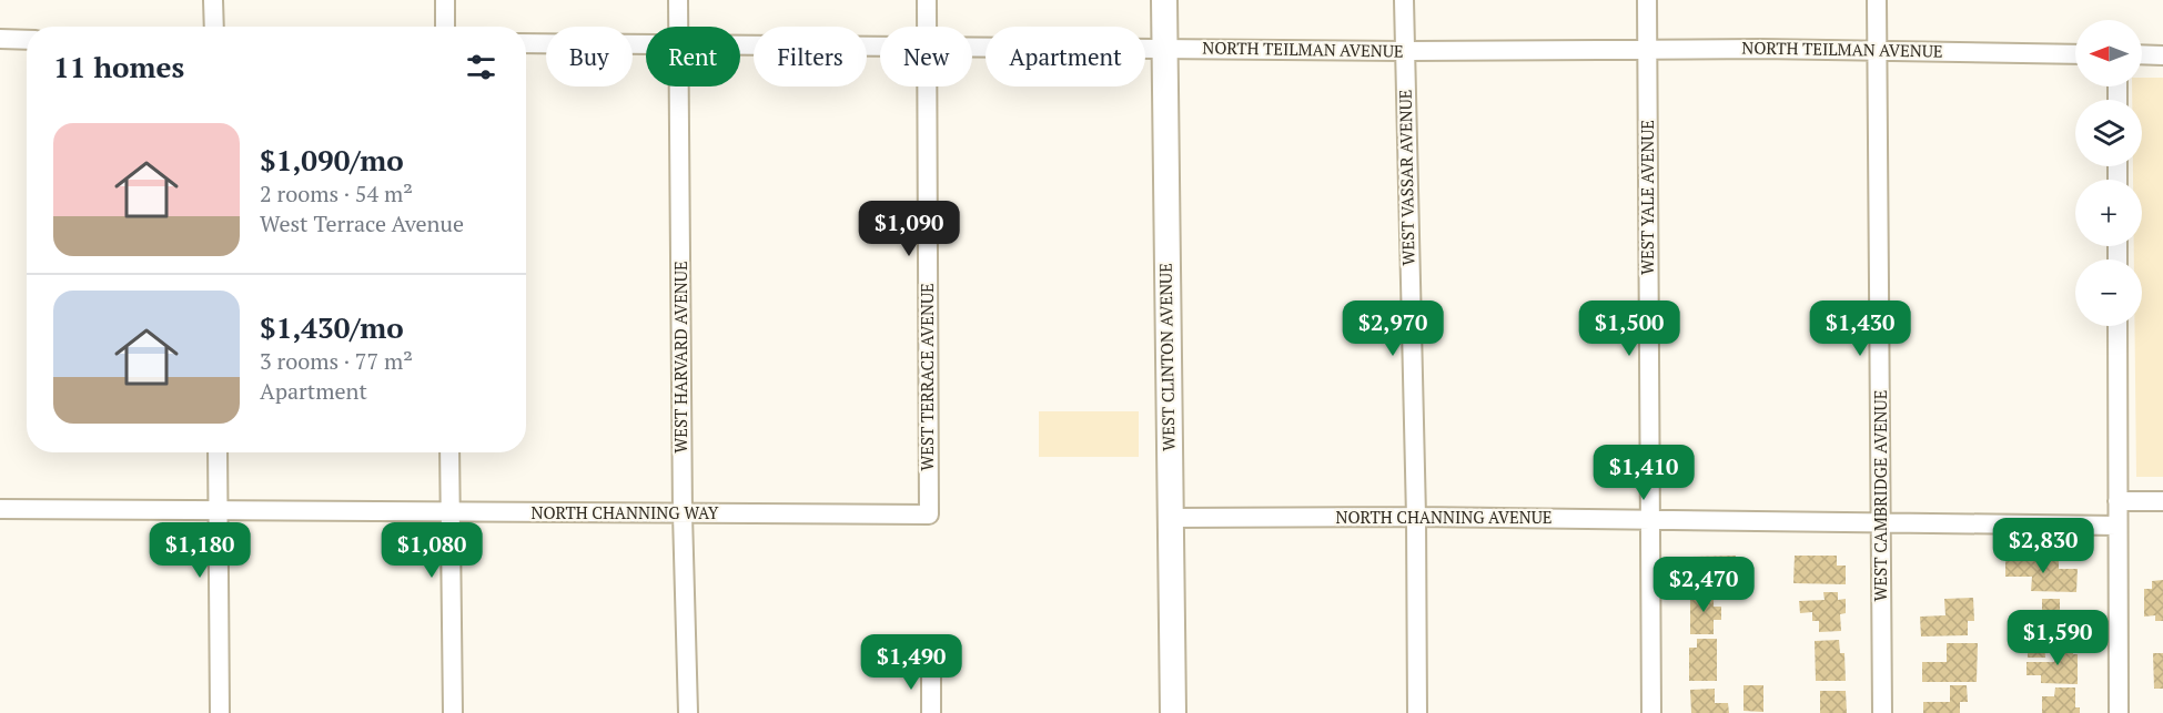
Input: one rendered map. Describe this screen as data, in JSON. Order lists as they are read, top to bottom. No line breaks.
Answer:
{"streets":{"main road":["WEST CLINTON AVENUE"],"street":["NORTH TEILMAN AVENUE","WEST VASSAR AVENUE","WEST YALE AVENUE","WEST HARVARD AVENUE","WEST TERRACE AVENUE","WEST CAMBRIDGE AVENUE","NORTH CHANNING WAY","NORTH CHANNING AVENUE"]},"crossings":[["NORTH TEILMAN AVENUE","WEST VASSAR AVENUE"],["NORTH TEILMAN AVENUE","WEST YALE AVENUE"],["NORTH TEILMAN AVENUE","WEST CLINTON AVENUE"],["NORTH TEILMAN AVENUE","WEST CAMBRIDGE AVENUE"],["WEST VASSAR AVENUE","NORTH CHANNING AVENUE"],["WEST YALE AVENUE","NORTH CHANNING AVENUE"],["WEST HARVARD AVENUE","NORTH CHANNING WAY"],["WEST CLINTON AVENUE","NORTH CHANNING AVENUE"],["WEST TERRACE AVENUE","NORTH CHANNING WAY"],["WEST CAMBRIDGE AVENUE","NORTH CHANNING AVENUE"]],"north":"left","page":{"map_buttons":["+","−"],"chip":["Buy","Rent","Filters","New","Apartment"],"heading":"11 homes","list":[{"name":"$1,090/mo","note":"2 rooms · 54 m² · West Terrace Avenue"},{"name":"$1,430/mo","note":"3 rooms · 77 m² · Apartment"}],"price":["$1,090","$2,970","$1,500","$1,430","$1,410","$2,830","$1,180","$1,080","$2,470","$1,590","$1,490"]}}
